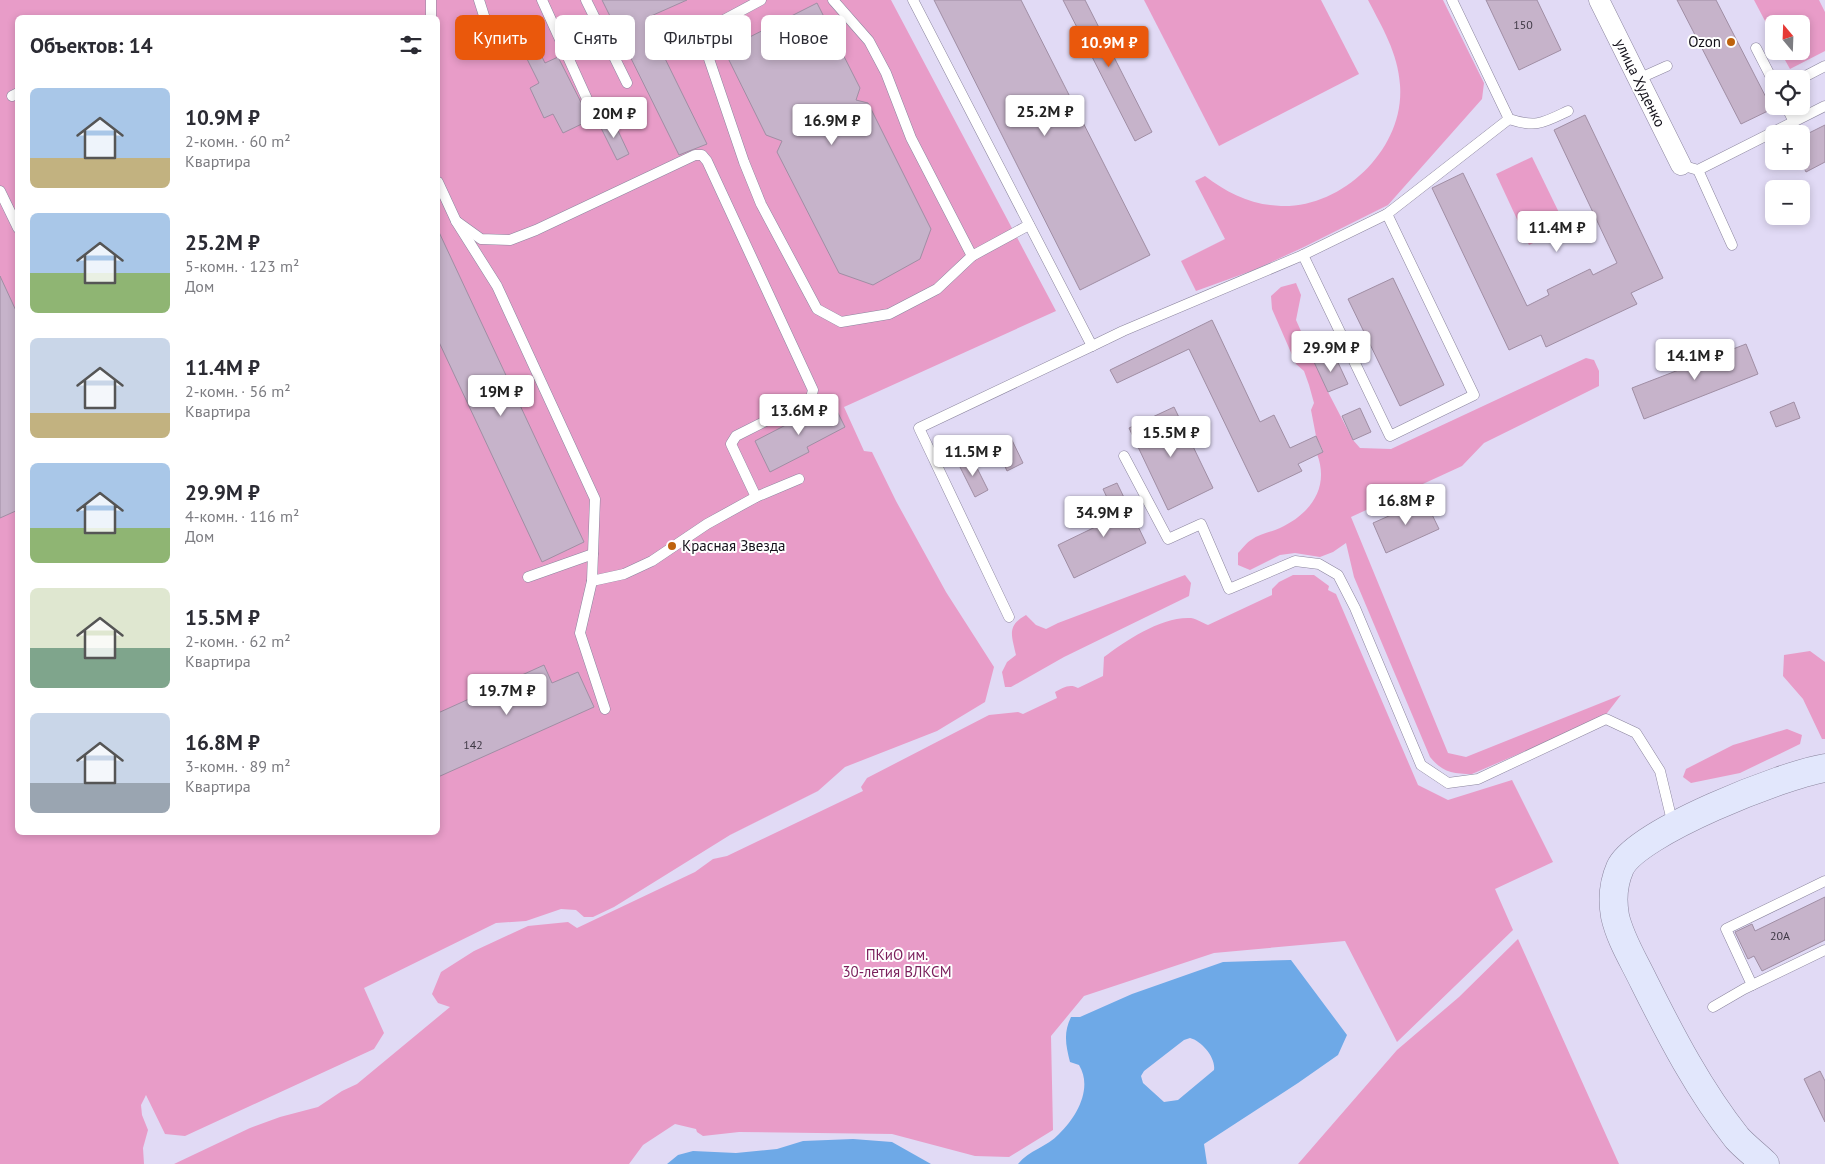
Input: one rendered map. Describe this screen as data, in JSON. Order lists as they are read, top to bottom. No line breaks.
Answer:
{"streets":{"street":["улица Худенко"]},"parks":["ПКиО им. 30-летия ВЛКСМ"],"places":["Ozon","Красная Звезда"],"house_numbers":["150","142","20А"],"north":"top","page":{"map_buttons":["+","−"],"chip":["Купить","Снять","Фильтры","Новое"],"heading":"Объектов: 14","price":["10.9M ₽","25.2M ₽","20M ₽","16.9M ₽","11.4M ₽","29.9M ₽","14.1M ₽","19M ₽","13.6M ₽","15.5M ₽","11.5M ₽","16.8M ₽","34.9M ₽","19.7M ₽"],"list":[{"name":"10.9M ₽","note":"2-комн. · 60 m² · Квартира"},{"name":"25.2M ₽","note":"5-комн. · 123 m² · Дом"},{"name":"11.4M ₽","note":"2-комн. · 56 m² · Квартира"},{"name":"29.9M ₽","note":"4-комн. · 116 m² · Дом"},{"name":"15.5M ₽","note":"2-комн. · 62 m² · Квартира"},{"name":"16.8M ₽","note":"3-комн. · 89 m² · Квартира"}]}}
